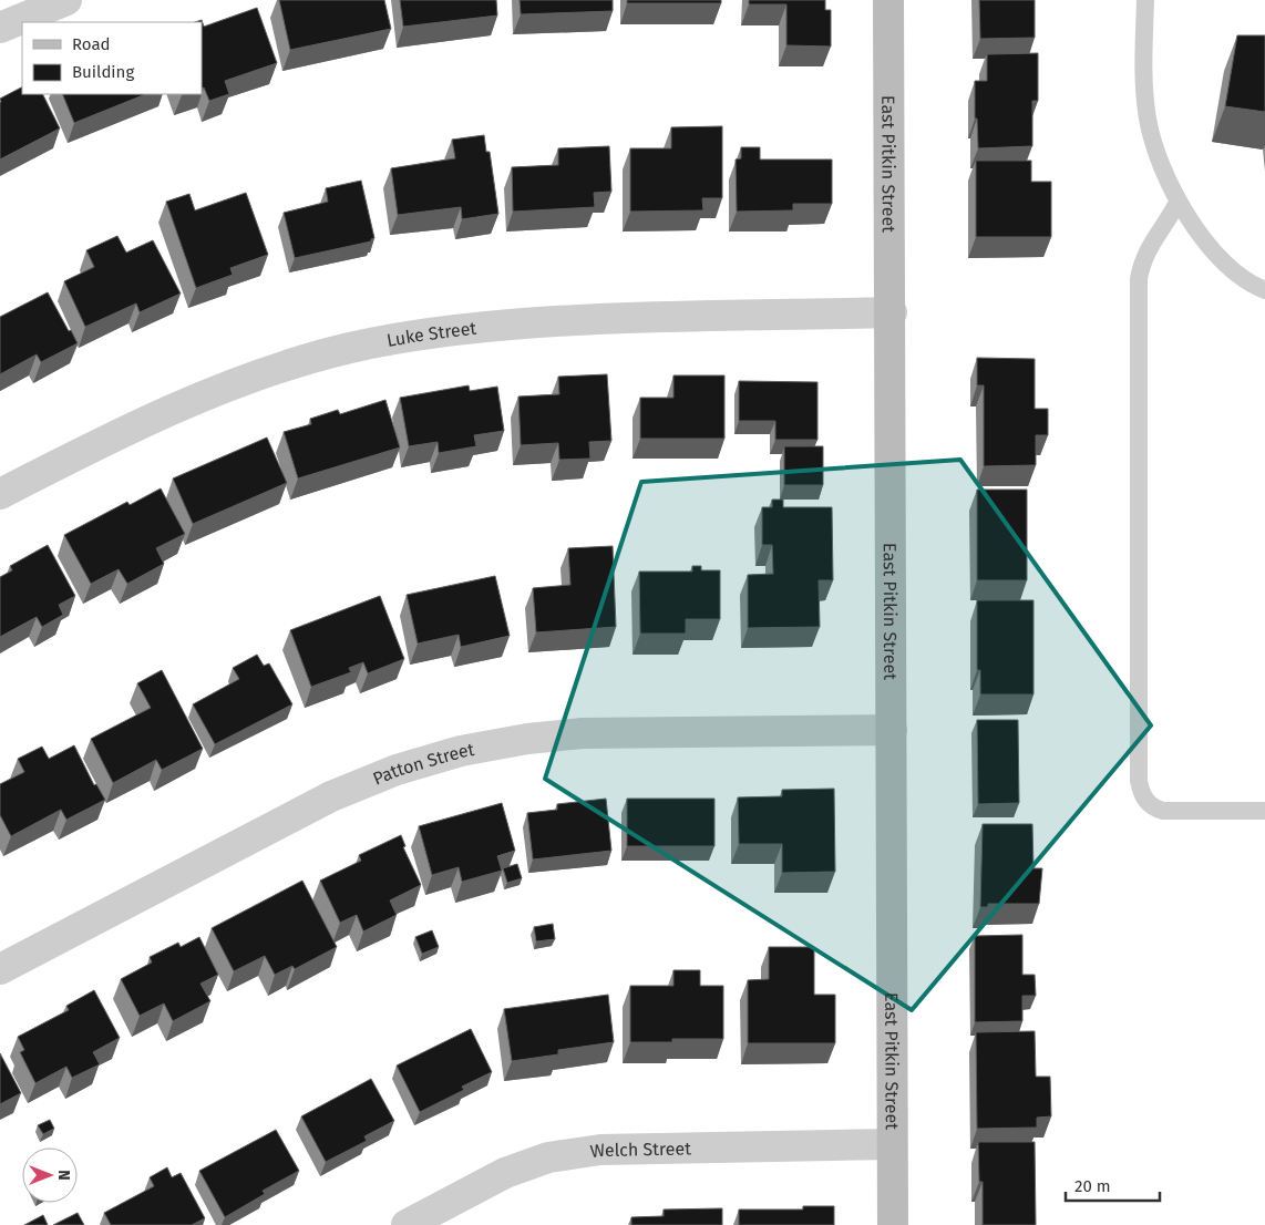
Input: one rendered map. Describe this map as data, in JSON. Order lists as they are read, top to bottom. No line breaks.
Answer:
{"streets":{"street":["East Pitkin Street","Luke Street","Patton Street","Welch Street"]},"crossings":[["East Pitkin Street","Luke Street"],["East Pitkin Street","Patton Street"],["East Pitkin Street","Welch Street"]],"legend":["Road","Building"],"scale_bar":"20 m","north":"right"}
